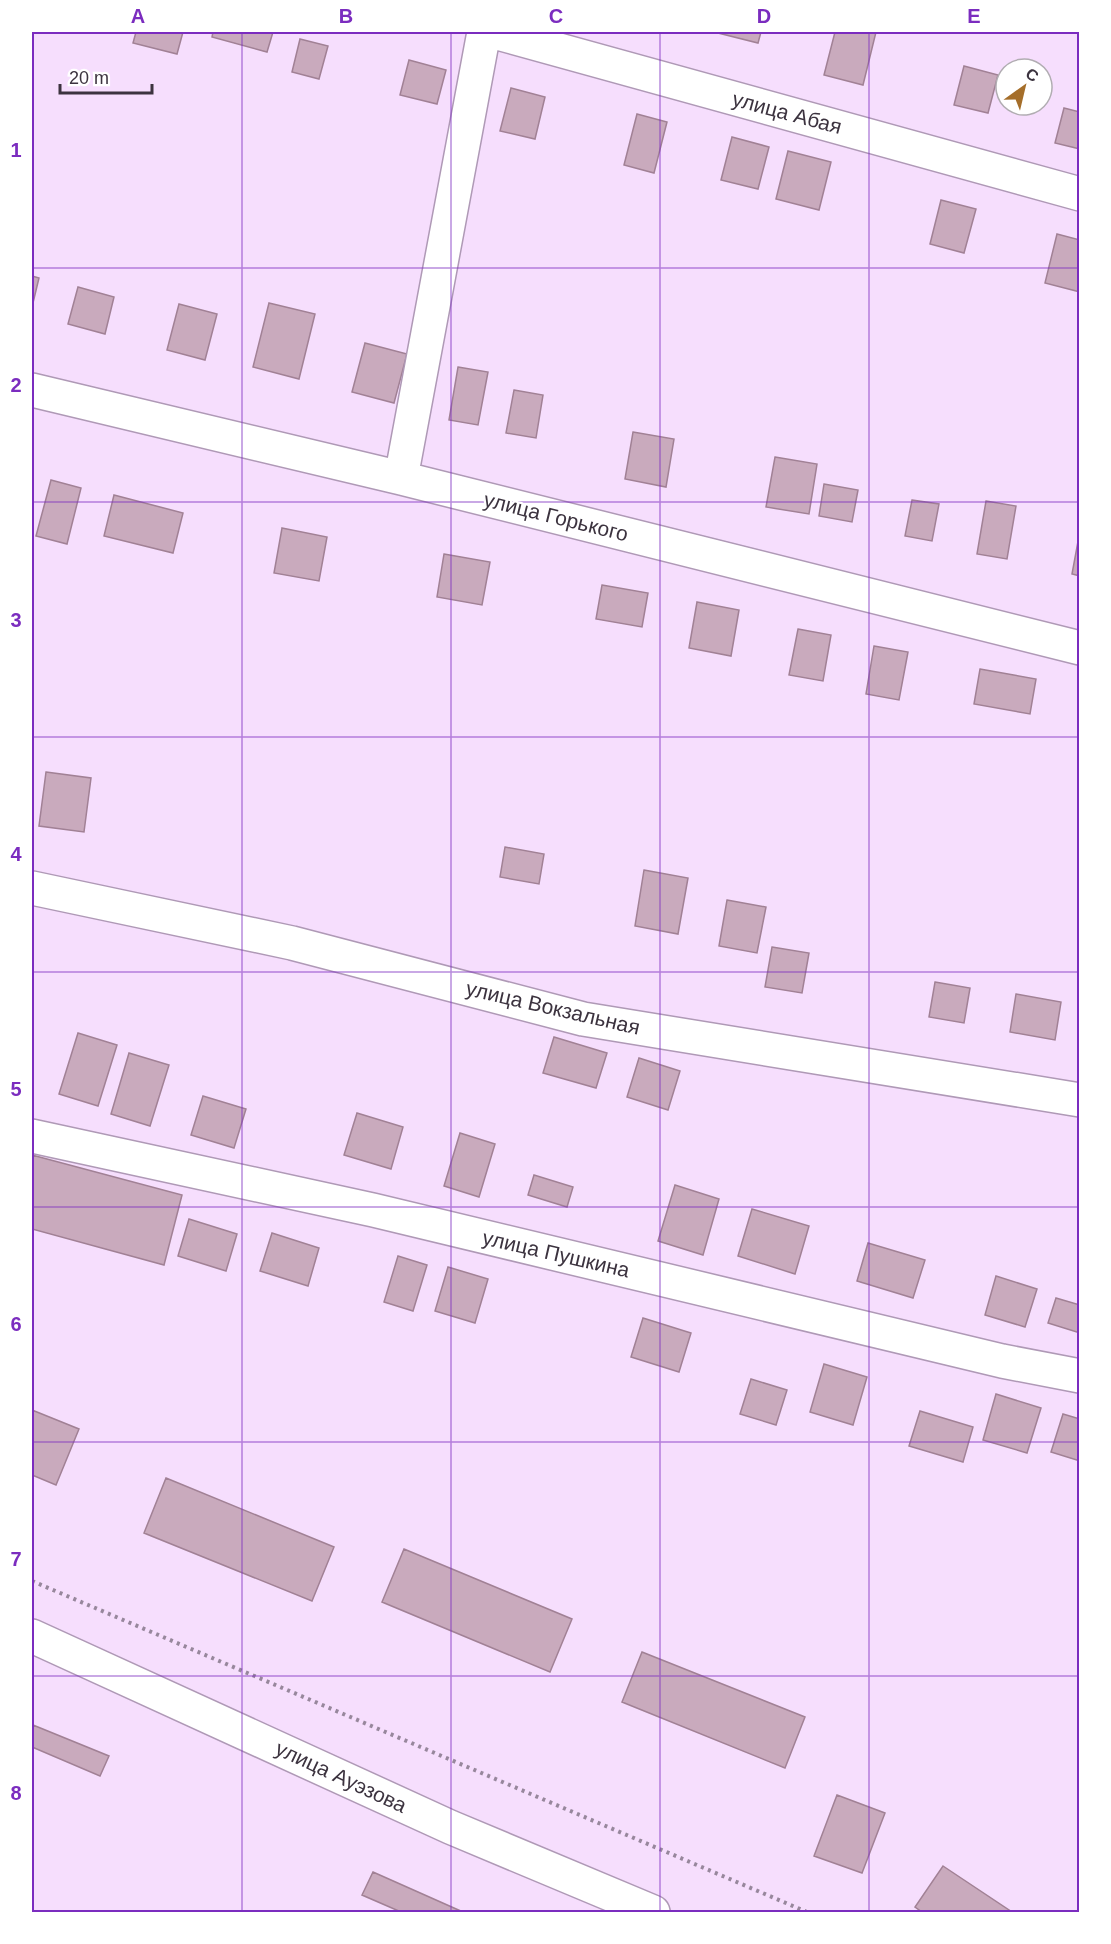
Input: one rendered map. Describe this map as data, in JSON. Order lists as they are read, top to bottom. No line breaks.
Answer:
{"streets":{"street":["улица Абая","улица Горького","улица Вокзальная","улица Пушкина","улица Ауэзова"]},"scale_bar":"20 m","north":"top right","grid":{"columns":["A","B","C","D","E"],"rows":["1","2","3","4","5","6","7","8"]}}
